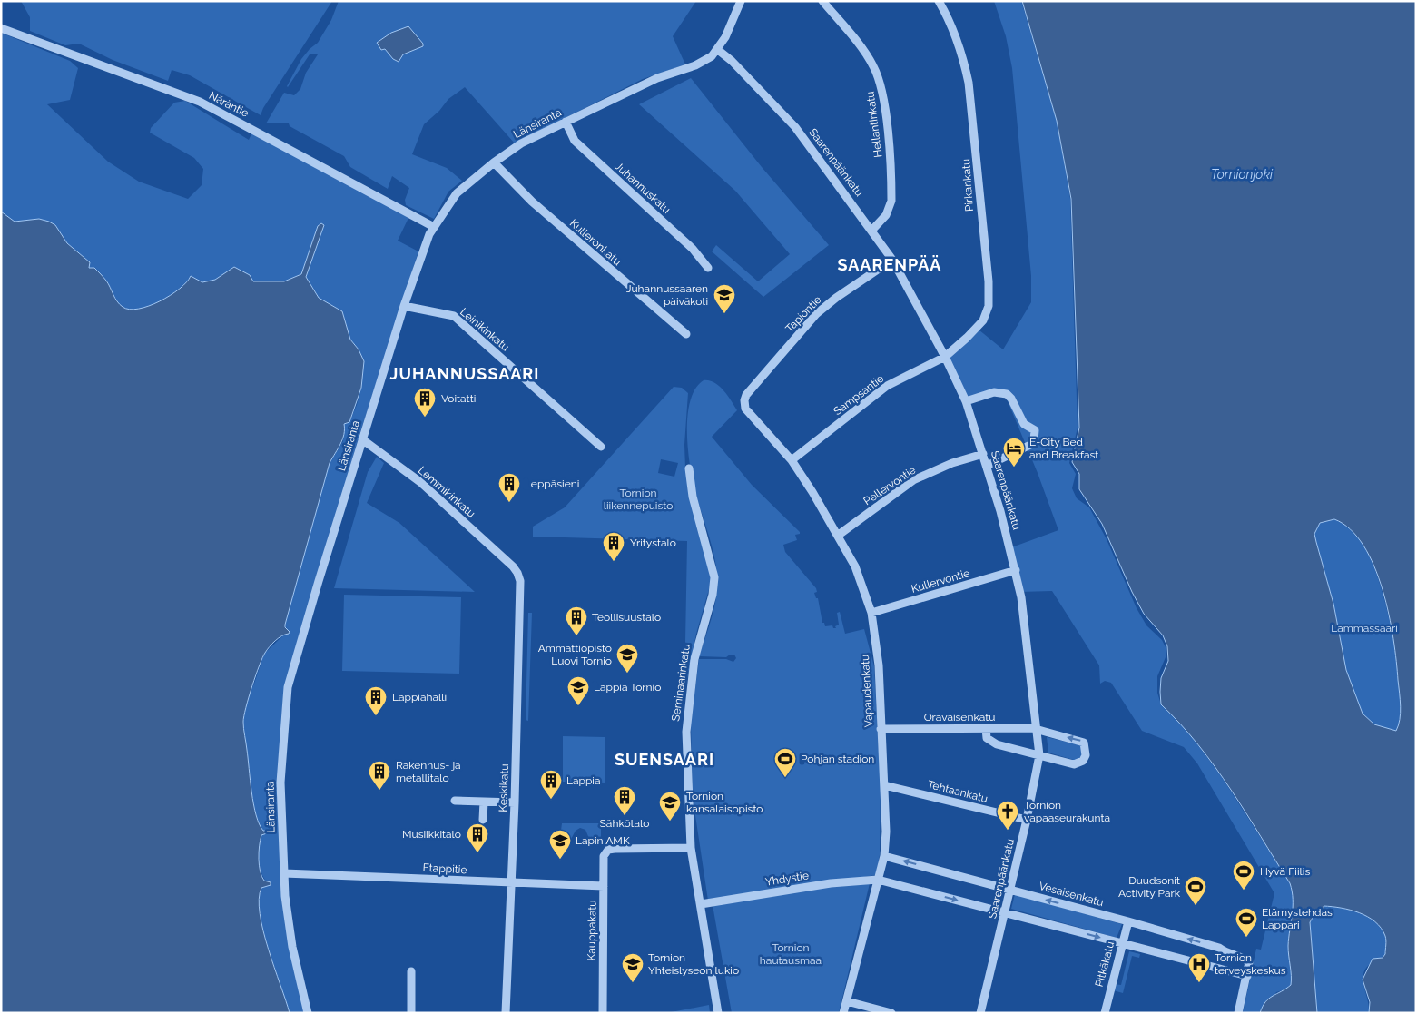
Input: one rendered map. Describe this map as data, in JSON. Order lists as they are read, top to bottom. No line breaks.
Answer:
{"streets":{"street":["Näräntie","Länsiranta","Hellantinkatu","Saarenpäänkatu","Pirkankatu","Juhannuskatu","Kulleronkatu","Tapiontie","Leinikinkatu","Sampsantie","Pellervontie","Lemmikinkatu","Kullervontie","Seminaarinkatu","Vapaudenkatu","Oravaisenkatu","Keskikatu","Tehtaankatu","Etappitie","Yhdystie","Vesaisenkatu","Kauppakatu","Pitkäkatu"]},"crossings":[["Näräntie","Länsiranta"],["Länsiranta","Saarenpäänkatu"],["Länsiranta","Juhannuskatu"],["Länsiranta","Kulleronkatu"],["Länsiranta","Leinikinkatu"],["Länsiranta","Lemmikinkatu"],["Länsiranta","Etappitie"],["Hellantinkatu","Saarenpäänkatu"],["Saarenpäänkatu","Pirkankatu"],["Saarenpäänkatu","Tapiontie"],["Saarenpäänkatu","Sampsantie"],["Saarenpäänkatu","Pellervontie"],["Saarenpäänkatu","Kullervontie"],["Saarenpäänkatu","Oravaisenkatu"],["Saarenpäänkatu","Tehtaankatu"],["Saarenpäänkatu","Vesaisenkatu"],["Pirkankatu","Sampsantie"],["Tapiontie","Vapaudenkatu"],["Sampsantie","Vapaudenkatu"],["Pellervontie","Vapaudenkatu"],["Lemmikinkatu","Keskikatu"],["Kullervontie","Vapaudenkatu"],["Seminaarinkatu","Yhdystie"],["Seminaarinkatu","Kauppakatu"],["Vapaudenkatu","Oravaisenkatu"],["Vapaudenkatu","Tehtaankatu"],["Vapaudenkatu","Yhdystie"],["Vapaudenkatu","Vesaisenkatu"],["Keskikatu","Etappitie"],["Etappitie","Kauppakatu"],["Vesaisenkatu","Pitkäkatu"]],"districts":["SAARENPÄÄ","JUHANNUSSAARI","SUENSAARI"],"water":["Tornionjoki"],"parks":["Tornion liikennepuisto","Lammassaari","Tornion hautausmaa"],"places":{"school or university":["Juhannussaaren päiväkoti","Ammattiopisto Luovi Tornio","Lappia Tornio","Tornion kansalaisopisto","Lapin AMK","Tornion Yhteislyseon lukio"],"building":["Voitatti","Leppäsieni","Yritystalo","Teollisuustalo","Lappiahalli","Rakennus- ja metallitalo","Lappia","Sähkötalo","Musiikkitalo"],"hotel":["E-City Bed and Breakfast"],"sports":["Pohjan stadion","Hyvä Fiilis","Duudsonit Activity Park","Elämystehdas Lappari"],"church":["Tornion vapaaseurakunta"],"hospital":["Tornion terveyskeskus"]}}
